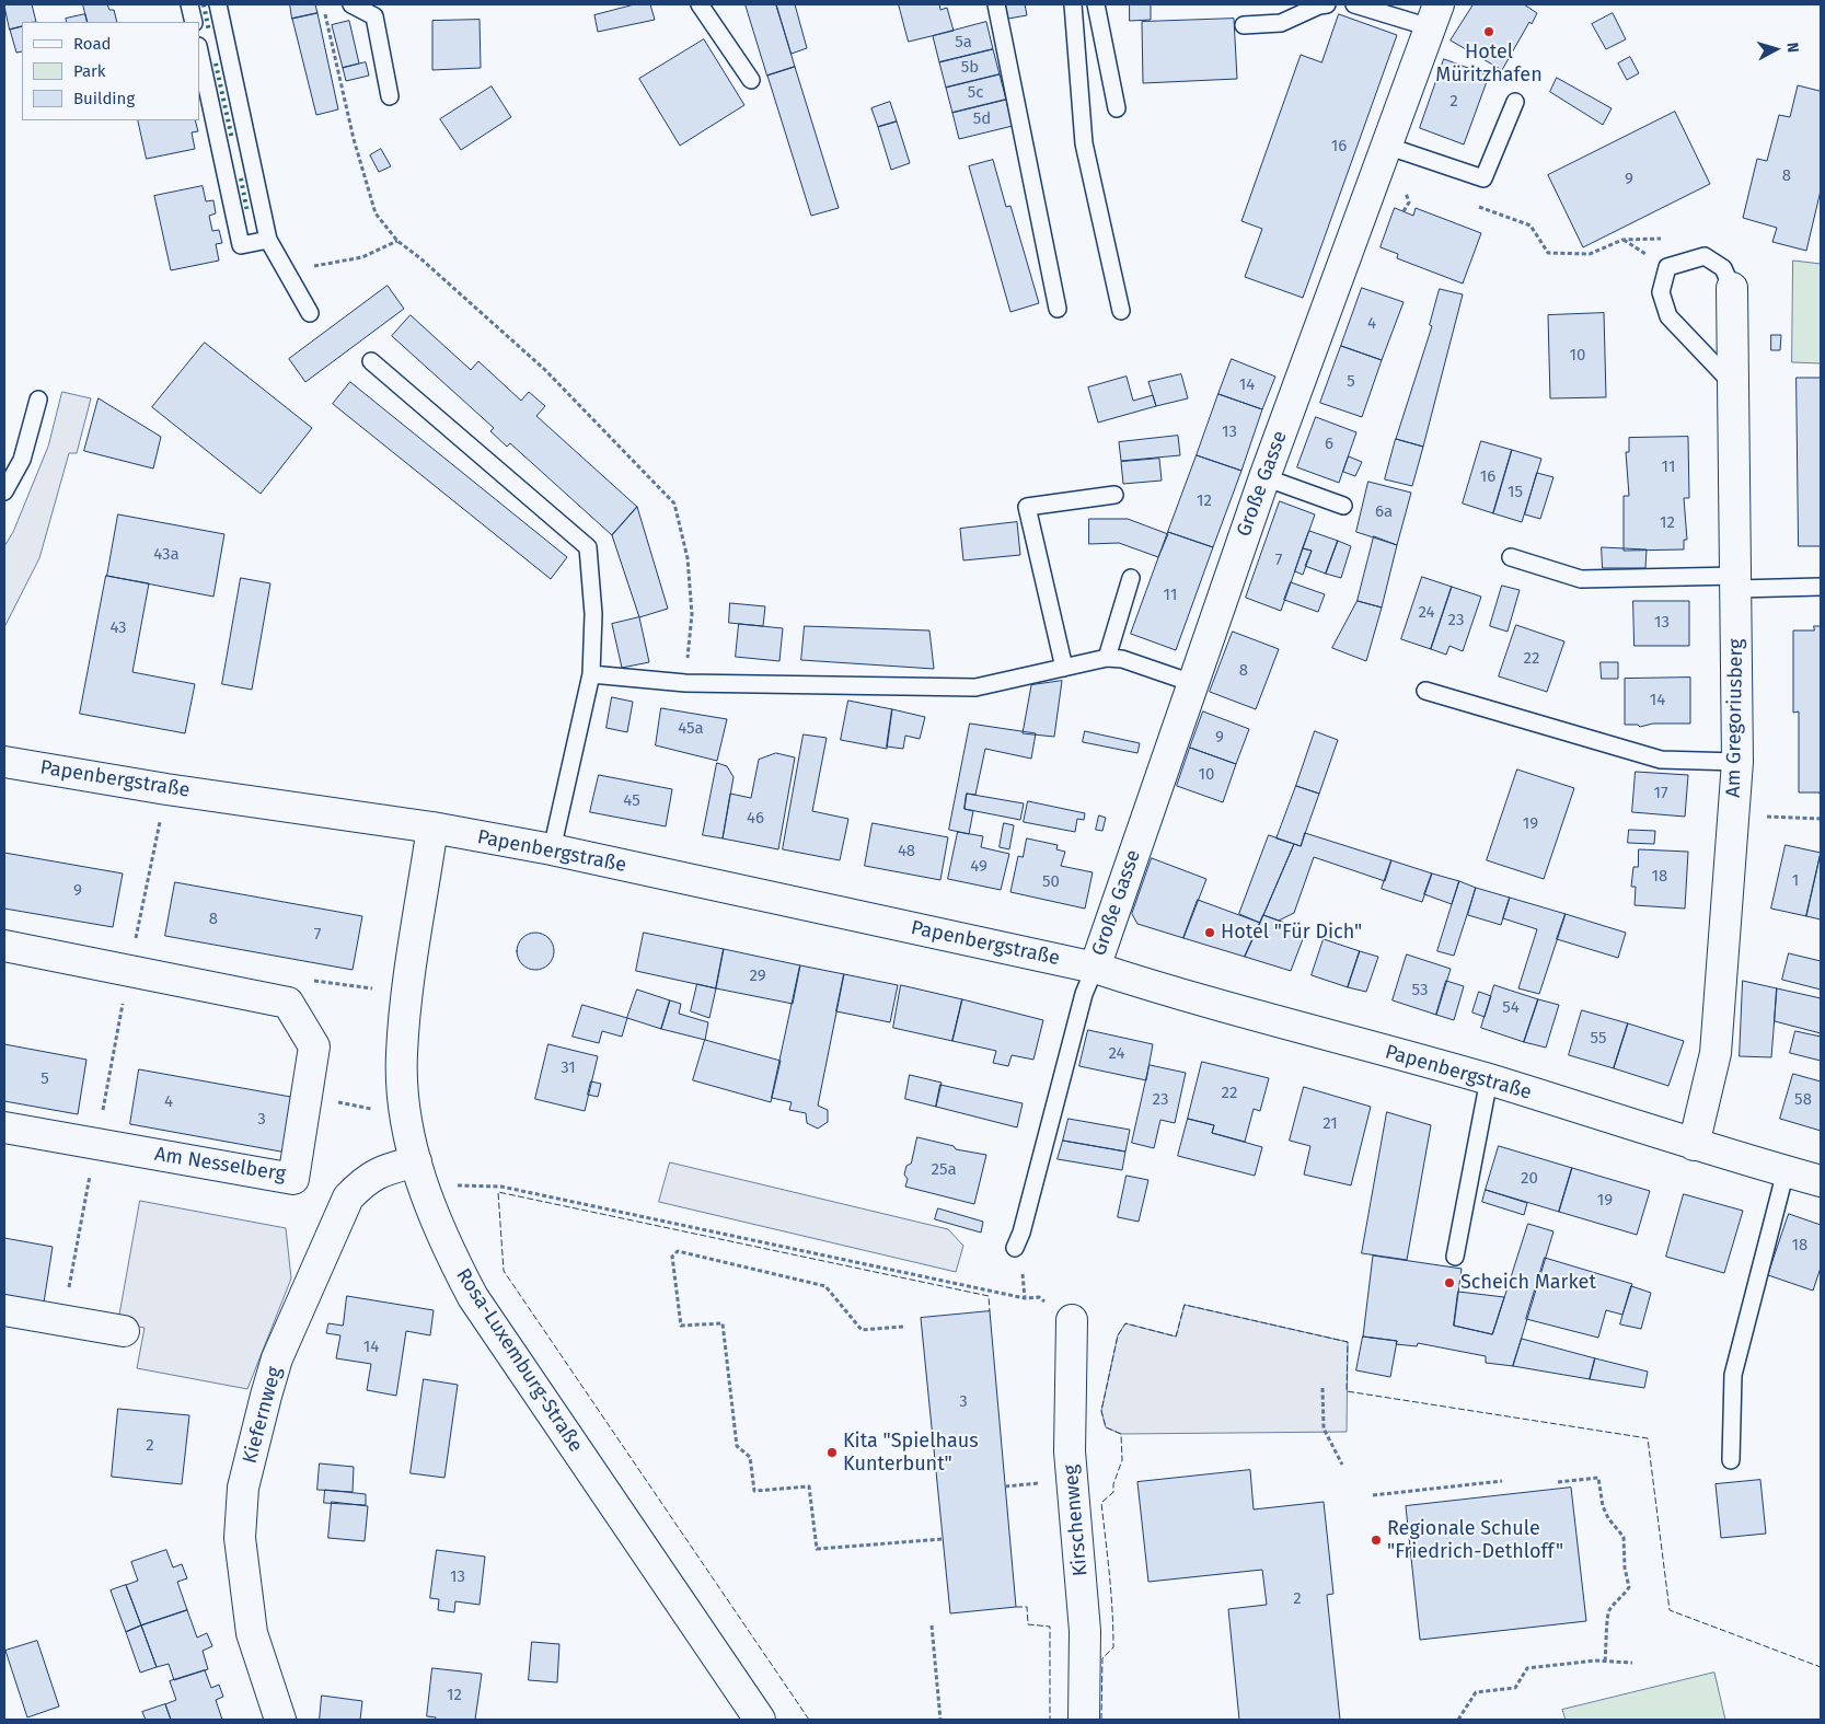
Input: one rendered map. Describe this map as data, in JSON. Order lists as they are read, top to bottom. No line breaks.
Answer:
{"streets":{"street":["Große Gasse","Am Gregoriusberg","Papenbergstraße","Am Nesselberg","Rosa-Luxemburg-Straße","Kiefernweg","Kirschenweg"]},"crossings":[["Große Gasse","Papenbergstraße"],["Am Gregoriusberg","Papenbergstraße"],["Papenbergstraße","Rosa-Luxemburg-Straße"],["Rosa-Luxemburg-Straße","Kiefernweg"]],"places":["Hotel Müritzhafen","Hotel \"Für Dich\"","Scheich Market","Kita \"Spielhaus Kunterbunt\"","Regionale Schule \"Friedrich-Dethloff\""],"house_numbers":["5a","5b","5c","2","5d","16","8","9","4","10","5","14","13","6","11","16","15","12","6a","12","43a","7","11","24","23","13","43","22","8","14","45a","9","10","17","45","46","19","48","49","18","1","50","9","8","7","29","53","54","55","24","31","5","22","23","58","4","3","21","25a","20","19","18","14","3","2","13","2","12"],"legend":["Road","Park","Building"],"north":"right"}
